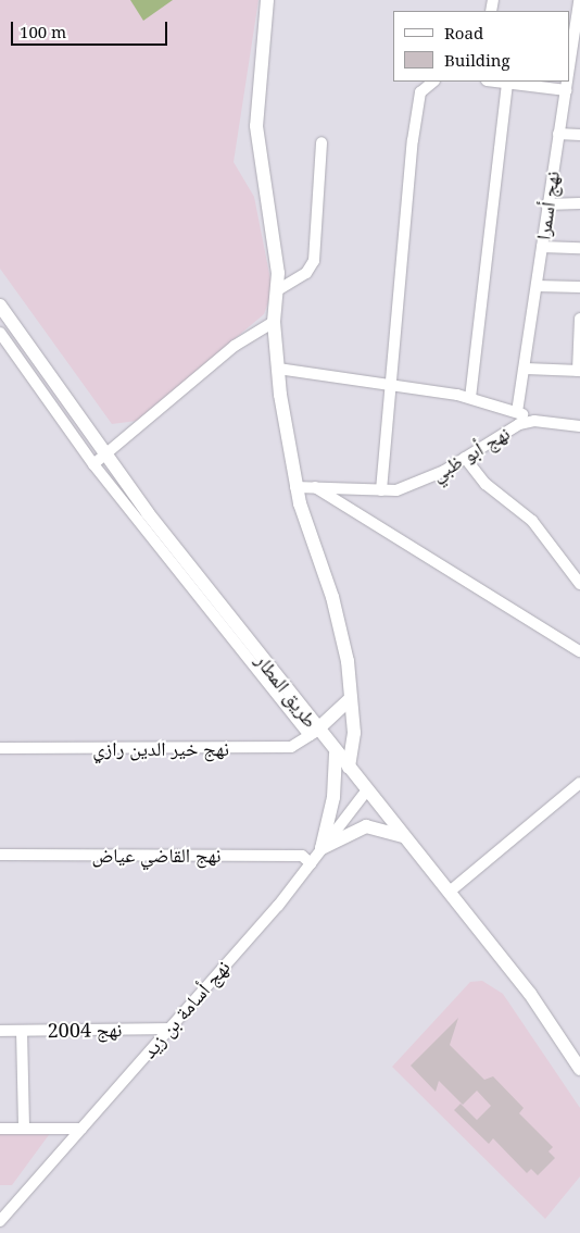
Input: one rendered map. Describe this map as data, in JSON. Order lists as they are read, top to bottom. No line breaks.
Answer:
{"streets":{"main road":["طريق المطار"],"street":["نهج أسمرا","نهج أبو ظبي","نهج خير الدين رازي","نهج القاضي عياض","نهج أسامة بن زيد","نهج 2004"]},"crossings":[["طريق المطار","نهج خير الدين رازي"],["طريق المطار","نهج أسامة بن زيد"],["نهج القاضي عياض","نهج أسامة بن زيد"],["نهج أسامة بن زيد","نهج 2004"]],"legend":["Road","Building"],"scale_bar":"100 m"}
